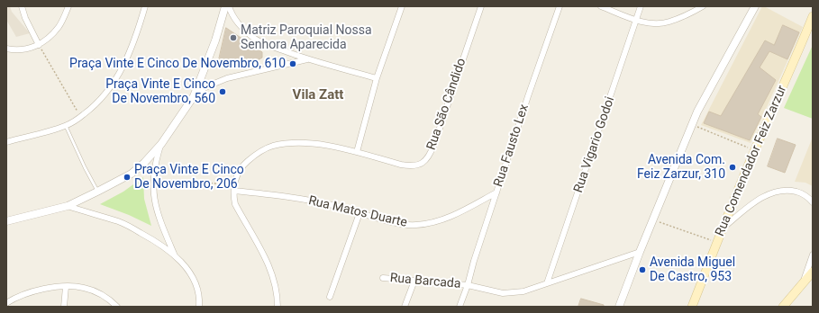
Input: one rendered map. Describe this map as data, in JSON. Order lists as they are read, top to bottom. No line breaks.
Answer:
{"streets":{"main road":["Rua Comendador Feiz Zarzur"],"street":["Rua São Cândido","Rua Vigario Godoi","Rua Fausto Lex","Rua Matos Duarte","Rua Barcada"]},"crossings":[["Rua São Cândido","Rua Matos Duarte"],["Rua Vigario Godoi","Rua Barcada"],["Rua Fausto Lex","Rua Matos Duarte"],["Rua Fausto Lex","Rua Barcada"]],"districts":["Vila Zatt"],"places":["Matriz Paroquial Nossa Senhora Aparecida","Praça Vinte E Cinco De Novembro, 610","Praça Vinte E Cinco De Novembro, 560","Avenida Com. Feiz Zarzur, 310","Praça Vinte E Cinco De Novembro, 206","Avenida Miguel De Castro, 953"]}
